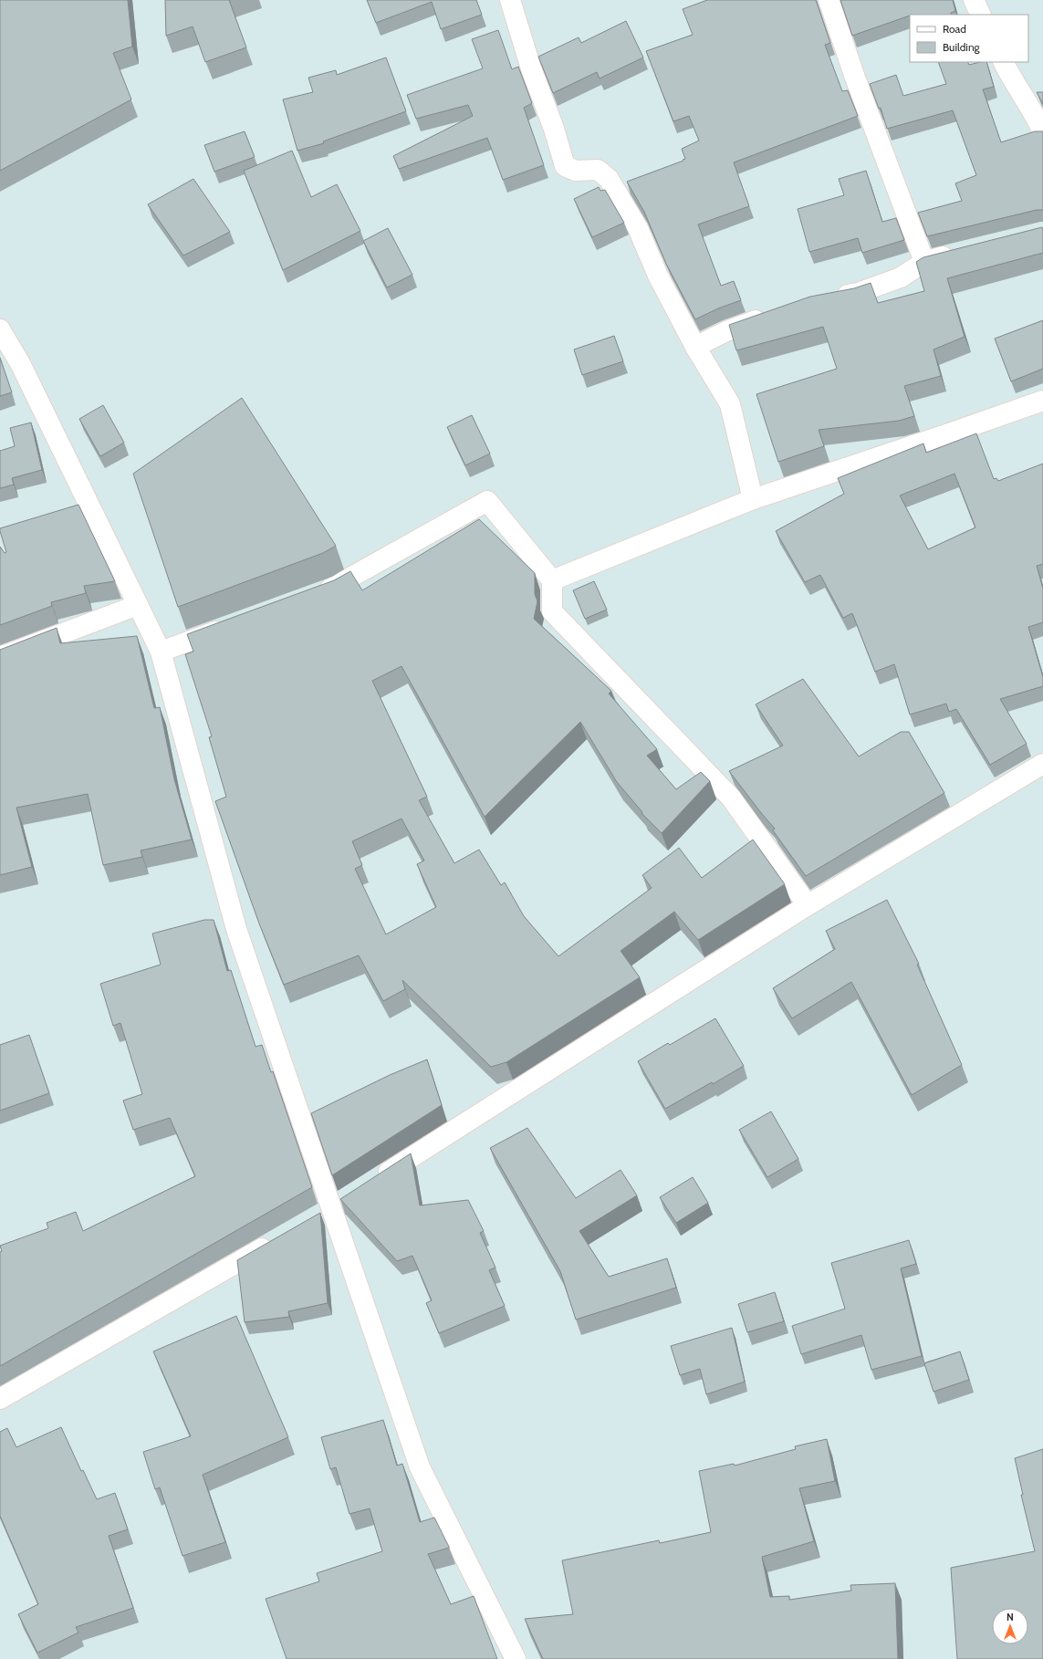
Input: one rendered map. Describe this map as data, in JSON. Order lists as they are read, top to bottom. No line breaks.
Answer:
{"legend":["Road","Building"],"north":"top"}
